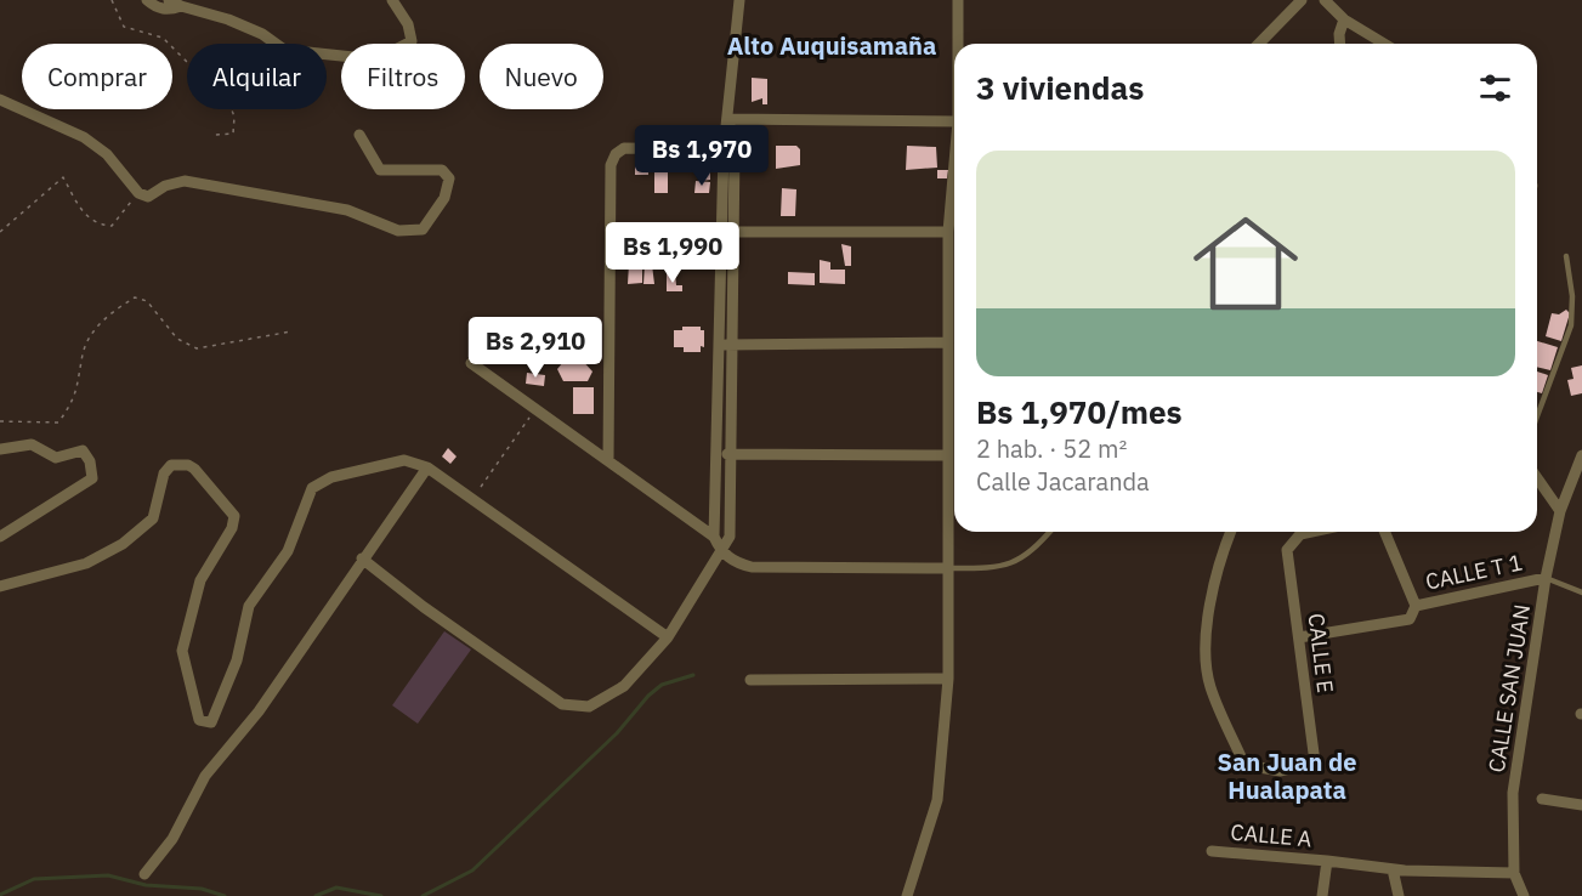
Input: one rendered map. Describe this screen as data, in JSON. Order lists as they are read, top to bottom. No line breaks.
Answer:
{"streets":{"street":["CALLE T 1","CALLE E","CALLE SAN JUAN","CALLE A"]},"crossings":[["CALLE T 1","CALLE E"],["CALLE T 1","CALLE SAN JUAN"],["CALLE SAN JUAN","CALLE A"]],"districts":["Alto Auquisamaña","San Juan de Hualapata"],"page":{"chip":["Comprar","Alquilar","Filtros","Nuevo"],"heading":"3 viviendas","price":["Bs 1,970","Bs 1,990","Bs 2,910"],"list":[{"name":"Bs 1,970/mes","note":"2 hab. · 52 m² · Calle Jacaranda"}]}}
